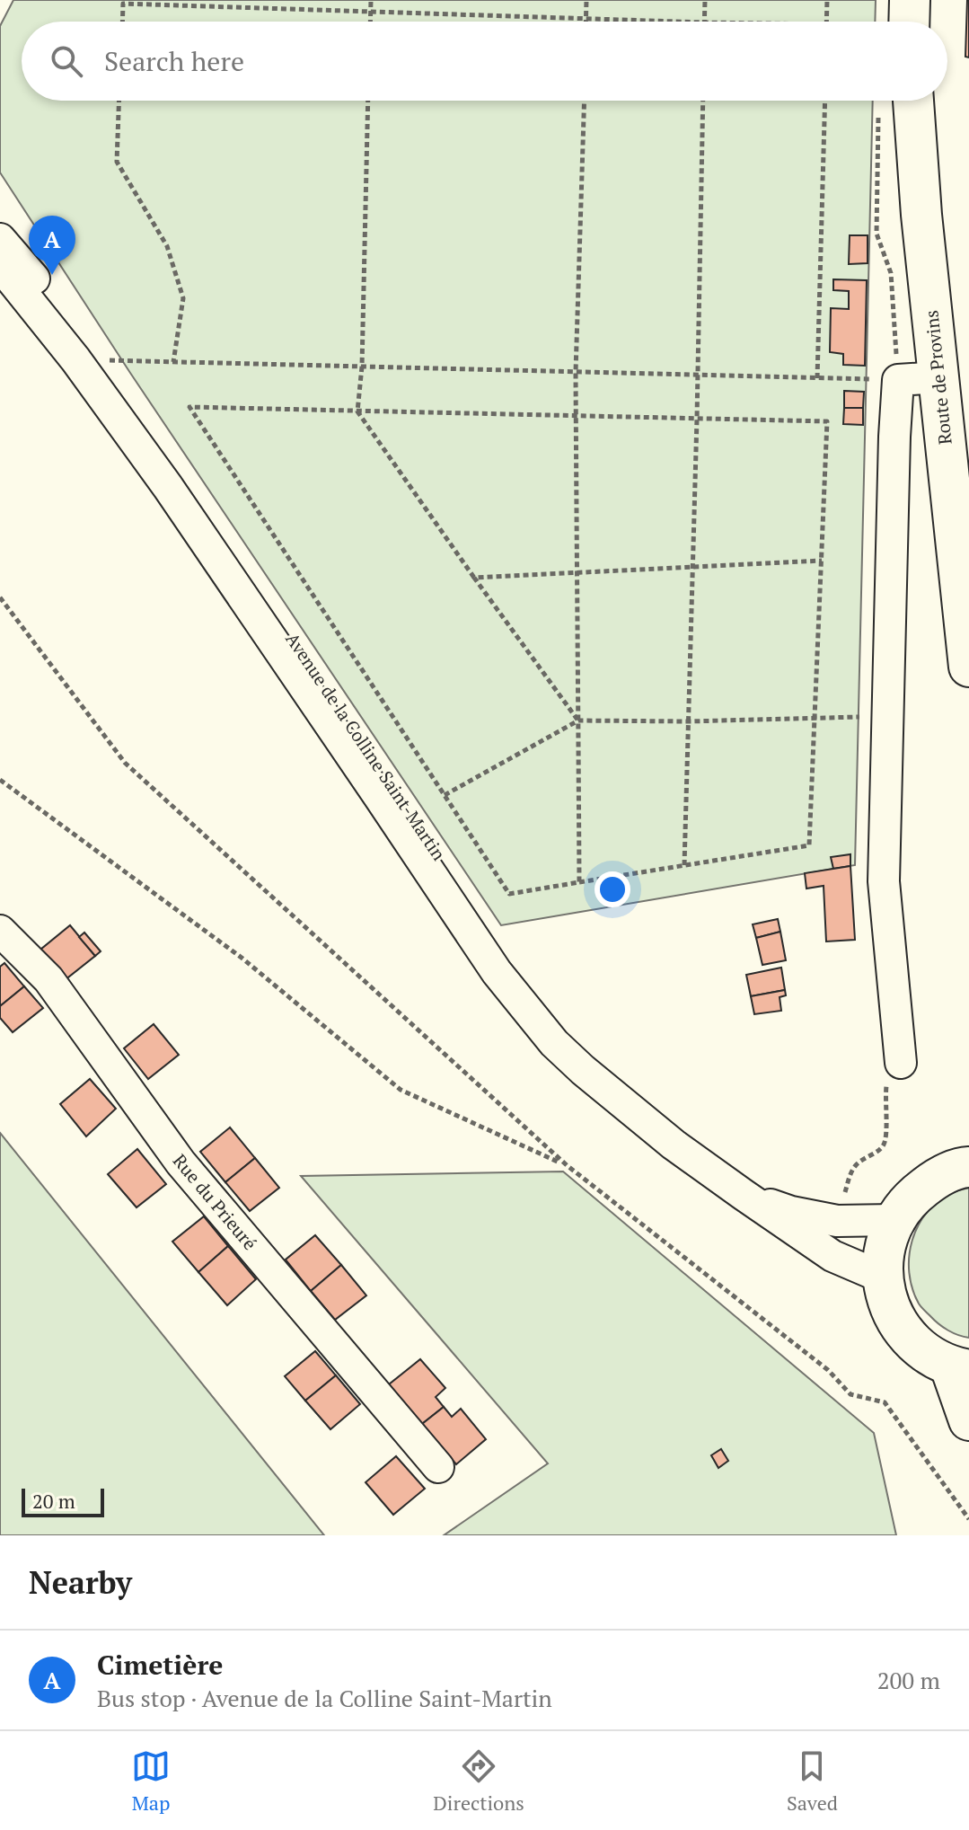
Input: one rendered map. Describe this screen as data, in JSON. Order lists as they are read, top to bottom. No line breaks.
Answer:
{"streets":{"main road":["Route de Provins"],"street":["Avenue de la Colline Saint-Martin","Rue du Prieuré"]},"scale_bar":"20 m","page":{"search":"Search here","pins":"A","scale":"20 m","heading":"Nearby","list":[{"mark":"A","name":"Cimetière","note":"Bus stop · Avenue de la Colline Saint-Martin","value":"200 m"}],"nav":["Map","Directions","Saved"]}}
